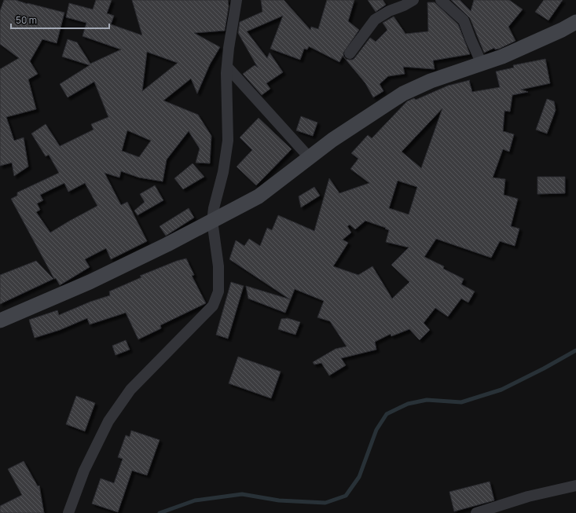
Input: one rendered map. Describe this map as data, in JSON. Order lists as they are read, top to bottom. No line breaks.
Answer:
{"scale_bar":"50 m"}
